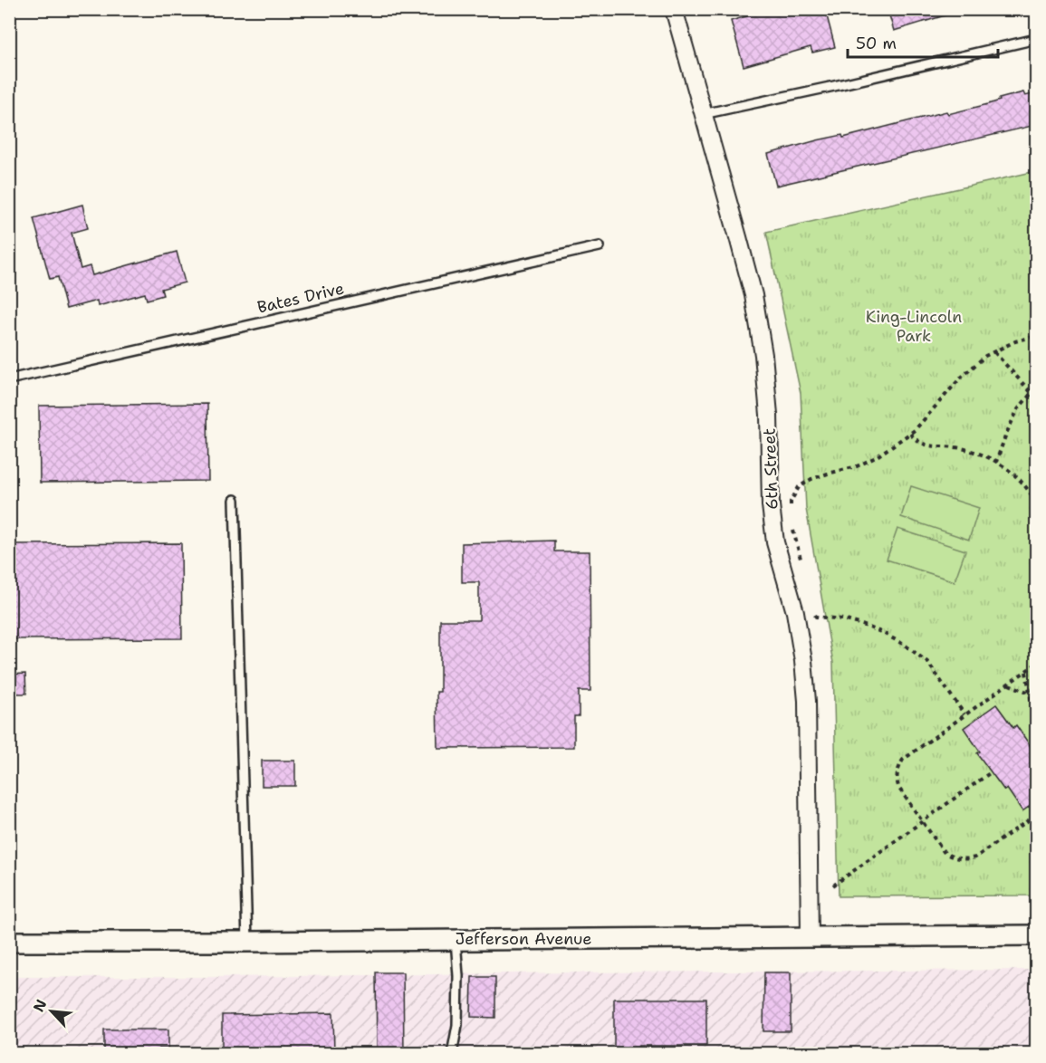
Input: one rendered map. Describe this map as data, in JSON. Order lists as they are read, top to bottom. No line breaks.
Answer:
{"streets":{"street":["6th Street","Jefferson Avenue"],"lane":["Bates Drive"]},"crossings":[["6th Street","Jefferson Avenue"]],"parks":["King-Lincoln Park"],"scale_bar":"50 m","north":"top left"}
